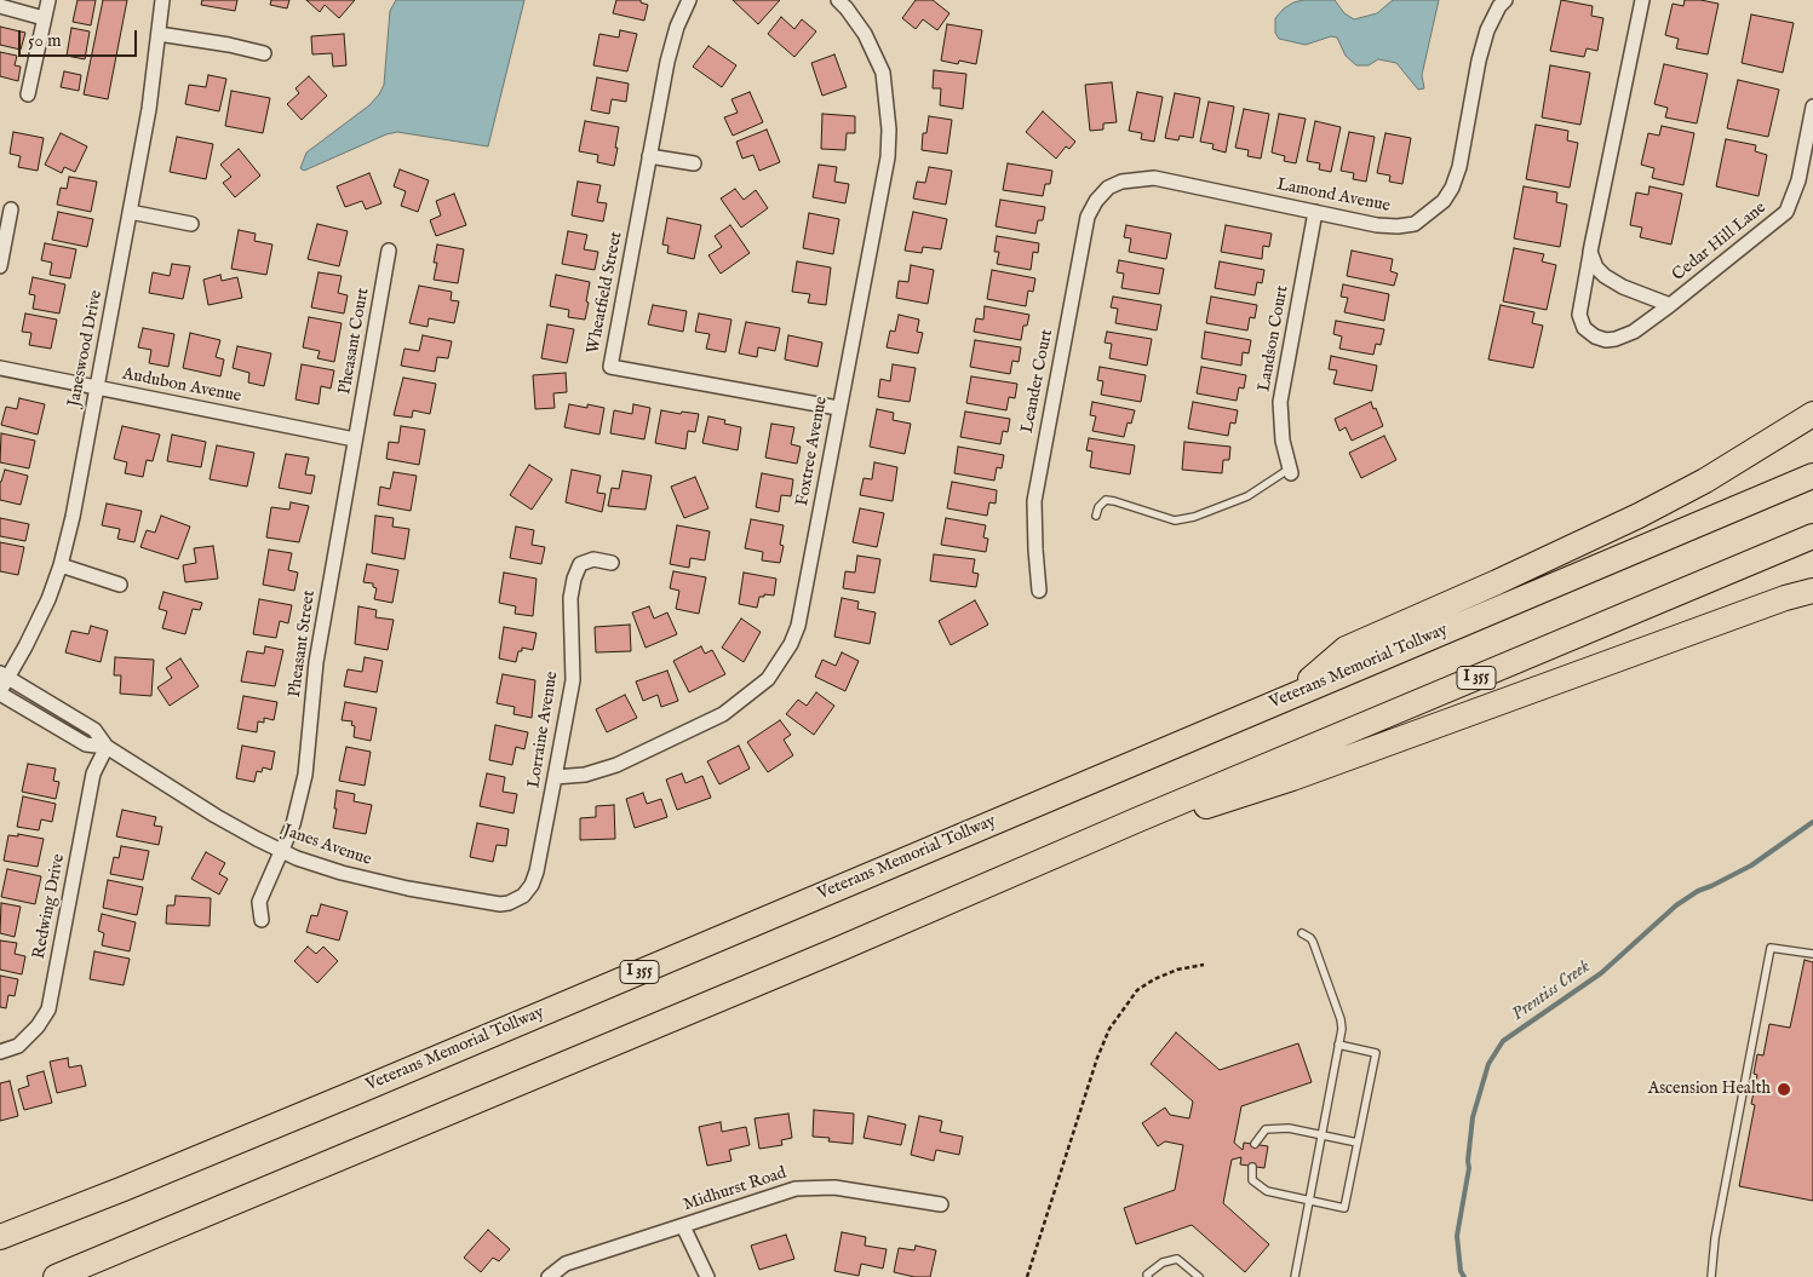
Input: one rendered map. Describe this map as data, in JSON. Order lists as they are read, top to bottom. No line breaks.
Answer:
{"streets":{"highway":["Veterans Memorial Tollway","I 355"],"street":["Lamond Avenue","Cedar Hill Lane","Wheatfield Street","Landson Court","Pheasant Court","Janeswood Drive","Leander Court","Audubon Avenue","Foxtree Avenue","Pheasant Street","Lorraine Avenue","Janes Avenue","Redwing Drive","Midhurst Road"]},"crossings":[["Lamond Avenue","Landson Court"],["Lamond Avenue","Leander Court"],["Wheatfield Street","Foxtree Avenue"],["Pheasant Court","Audubon Avenue"],["Pheasant Court","Pheasant Street"],["Janeswood Drive","Audubon Avenue"],["Janeswood Drive","Janes Avenue"],["Audubon Avenue","Pheasant Street"],["Foxtree Avenue","Lorraine Avenue"],["Pheasant Street","Janes Avenue"],["Lorraine Avenue","Janes Avenue"],["Janes Avenue","Redwing Drive"]],"water":["Prentiss Creek"],"places":["Ascension Health"],"scale_bar":"50 m"}
